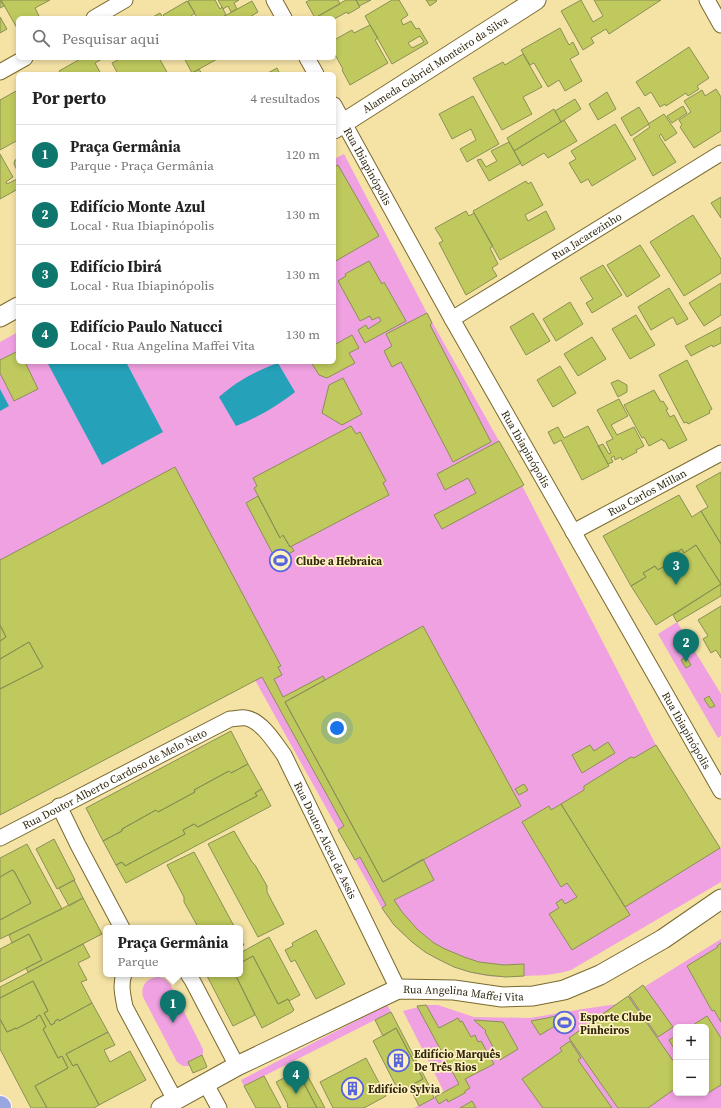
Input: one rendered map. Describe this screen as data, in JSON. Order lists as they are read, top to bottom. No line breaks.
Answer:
{"streets":{"street":["Alameda Gabriel Monteiro da Silva","Rua Ibiapinópolis","Rua Jacarezinho","Rua Carlos Millan","Rua Doutor Alberto Cardoso de Melo Neto","Rua Doutor Alceu de Assis","Rua Angelina Maffei Vita"]},"crossings":[["Alameda Gabriel Monteiro da Silva","Rua Ibiapinópolis"],["Rua Ibiapinópolis","Rua Jacarezinho"],["Rua Ibiapinópolis","Rua Carlos Millan"],["Rua Doutor Alberto Cardoso de Melo Neto","Rua Doutor Alceu de Assis"],["Rua Doutor Alceu de Assis","Rua Angelina Maffei Vita"]],"places":{"sports":["Clube a Hebraica","Esporte Clube Pinheiros"],"building":["Edifício Marquês De Três Rios","Edifício Sylvia"]},"page":{"search":"Pesquisar aqui","heading":["Por perto","4 resultados"],"list":[{"mark":"1","name":"Praça Germânia","note":"Parque · Praça Germânia","value":"120 m"},{"mark":"2","name":"Edifício Monte Azul","note":"Local · Rua Ibiapinópolis","value":"130 m"},{"mark":"3","name":"Edifício Ibirá","note":"Local · Rua Ibiapinópolis","value":"130 m"},{"mark":"4","name":"Edifício Paulo Natucci","note":"Local · Rua Angelina Maffei Vita","value":"130 m"}],"pins":["3","2","1","4"],"popup":["Praça Germânia","Parque"],"map_buttons":["+","−"]}}
